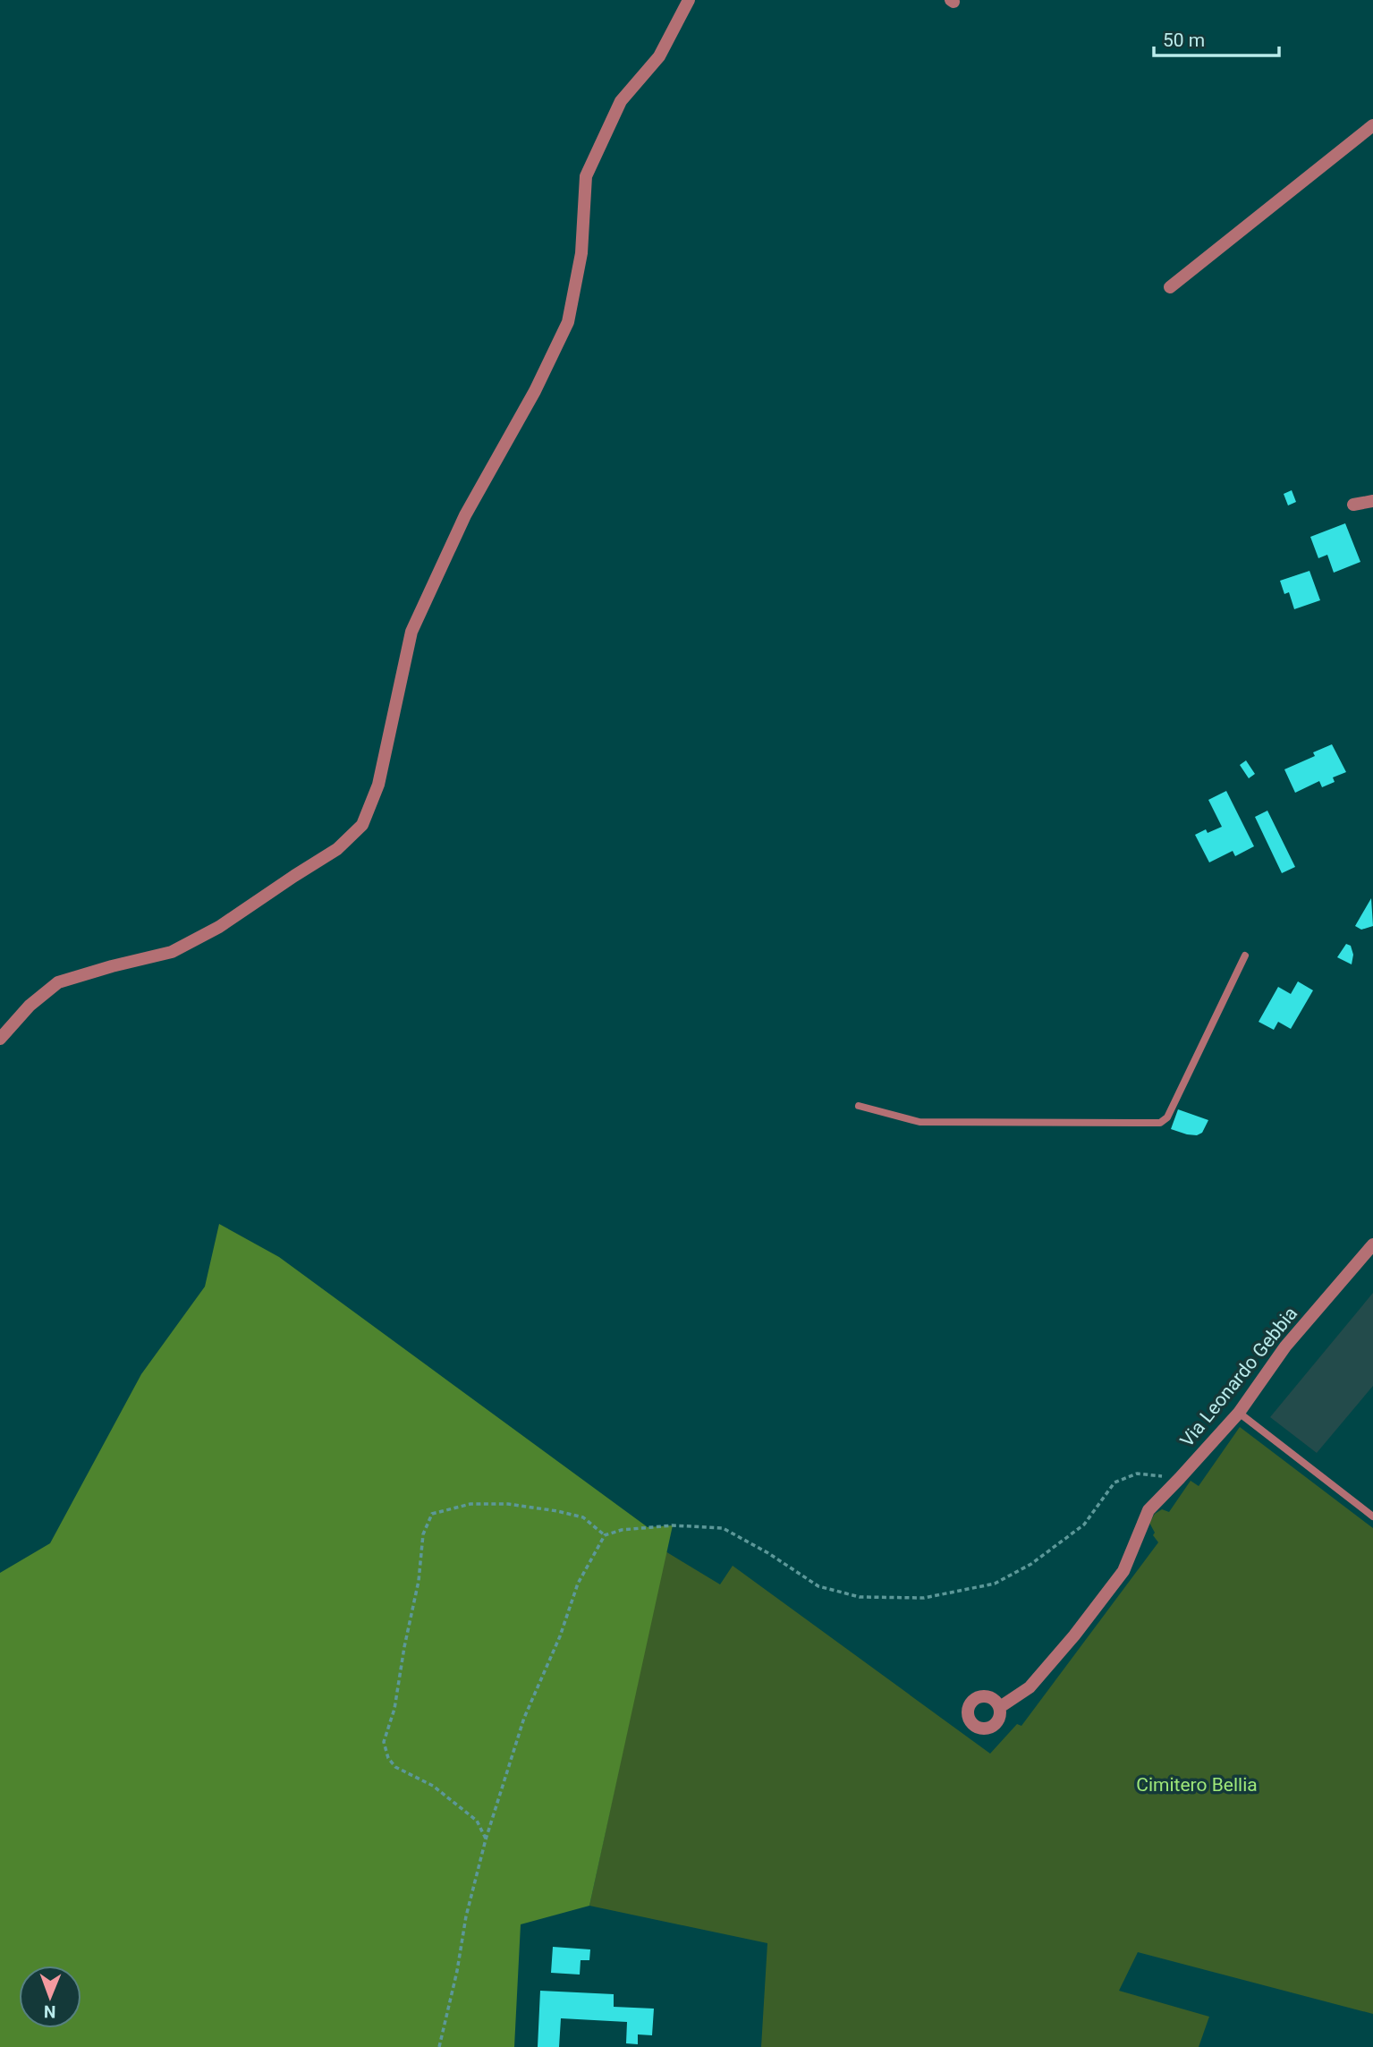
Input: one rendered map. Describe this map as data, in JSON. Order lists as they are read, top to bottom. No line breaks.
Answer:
{"streets":{"street":["Via Leonardo Gebbia"]},"parks":["Cimitero Bellia"],"scale_bar":"50 m","north":"bottom"}
